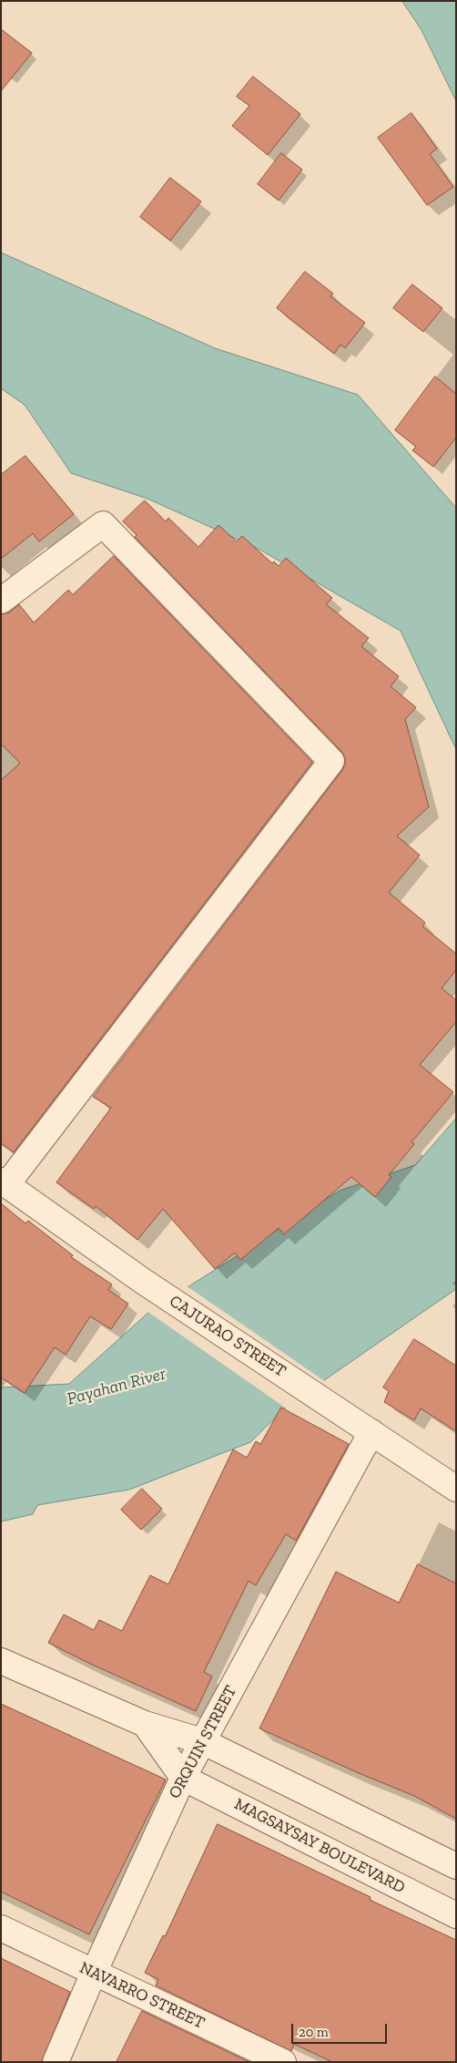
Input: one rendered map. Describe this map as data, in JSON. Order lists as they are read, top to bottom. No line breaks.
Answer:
{"streets":{"street":["CAJURAO STREET","ORQUIN STREET","MAGSAYSAY BOULEVARD","NAVARRO STREET"]},"crossings":[["CAJURAO STREET","ORQUIN STREET"],["ORQUIN STREET","MAGSAYSAY BOULEVARD"],["ORQUIN STREET","NAVARRO STREET"]],"water":["Payahan River"],"scale_bar":"20 m"}
